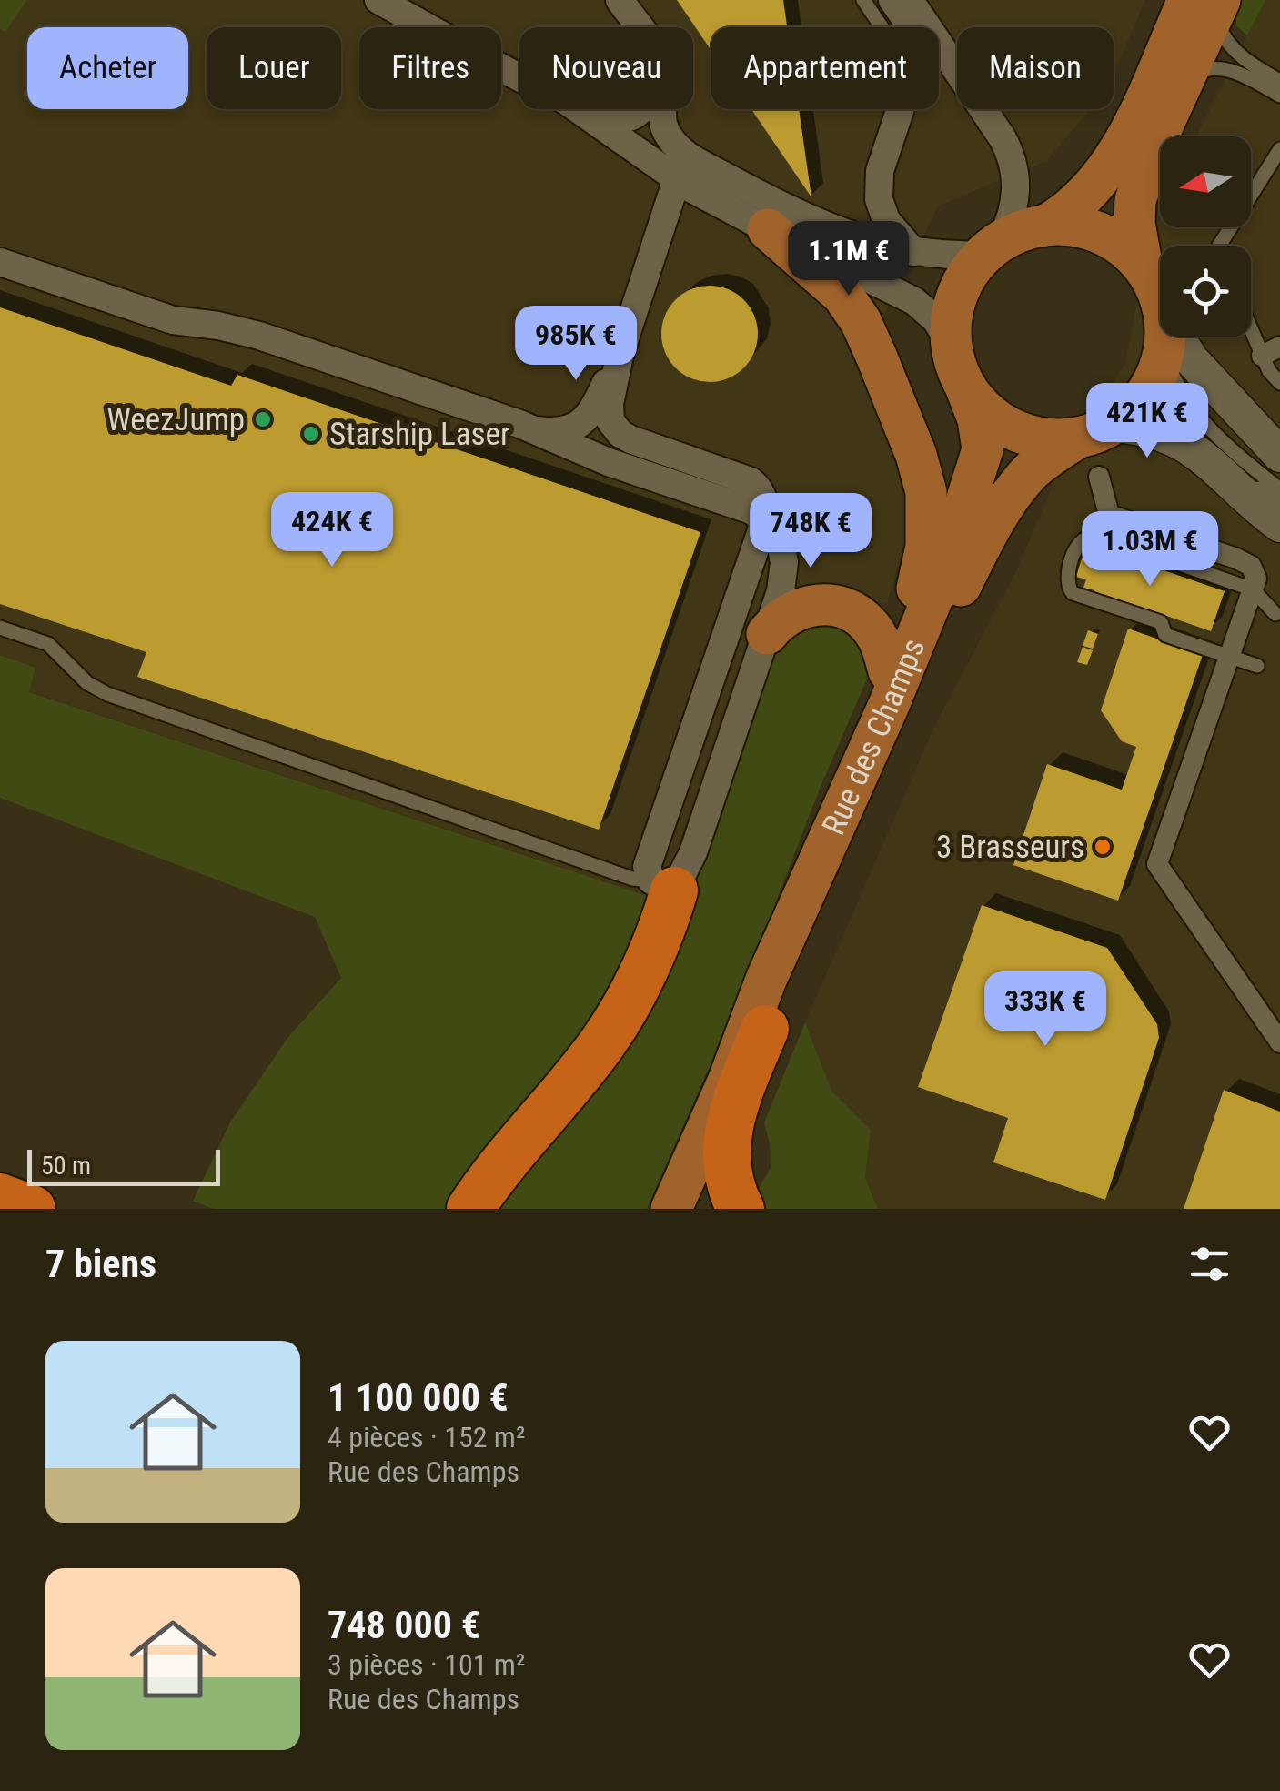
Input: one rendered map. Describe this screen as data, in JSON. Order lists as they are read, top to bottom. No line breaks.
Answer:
{"streets":{"main road":["Rue des Champs"]},"places":["WeezJump","Starship Laser","3 Brasseurs"],"scale_bar":"50 m","north":"left","page":{"chip":["Acheter","Louer","Filtres","Nouveau","Appartement","Maison"],"price":["1.1M €","985K €","421K €","424K €","748K €","1.03M €","333K €"],"scale":"50 m","heading":"7 biens","list":[{"name":"1 100 000 €","note":"4 pièces · 152 m² · Rue des Champs"},{"name":"748 000 €","note":"3 pièces · 101 m² · Rue des Champs"}]}}
